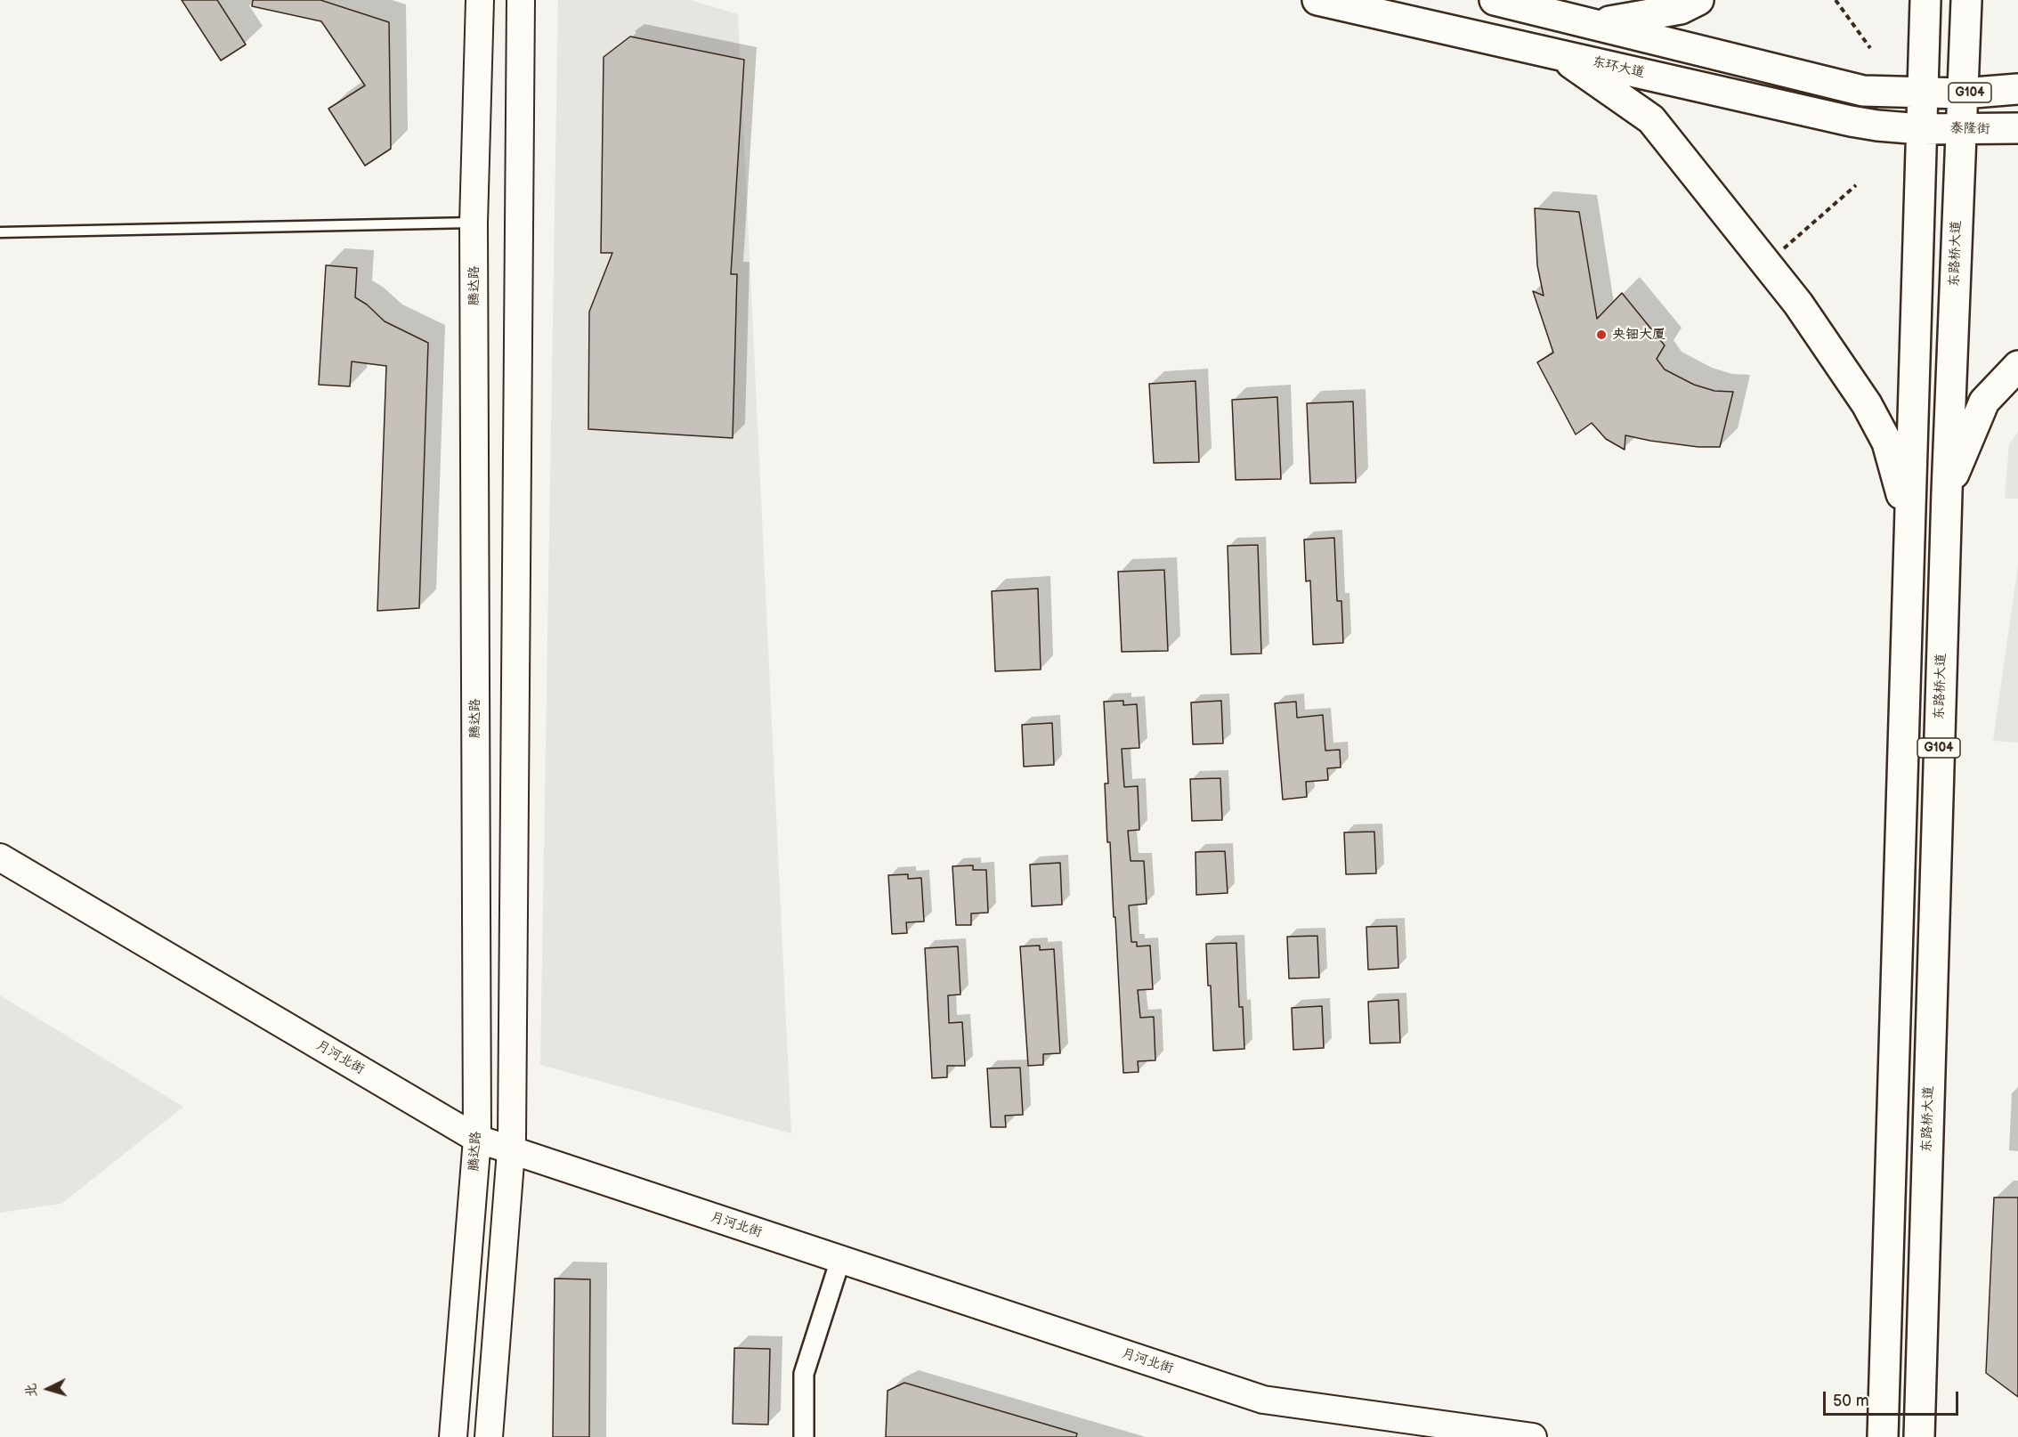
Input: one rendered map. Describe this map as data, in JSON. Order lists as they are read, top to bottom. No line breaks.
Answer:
{"streets":{"main road":["东环大道","G104","泰隆街","东路桥大道","腾达路","月河北街"]},"crossings":[["东环大道","泰隆街"],["G104","东路桥大道"],["泰隆街","东路桥大道"],["腾达路","月河北街"]],"places":["央钿大厦"],"scale_bar":"50 m","north":"left"}
